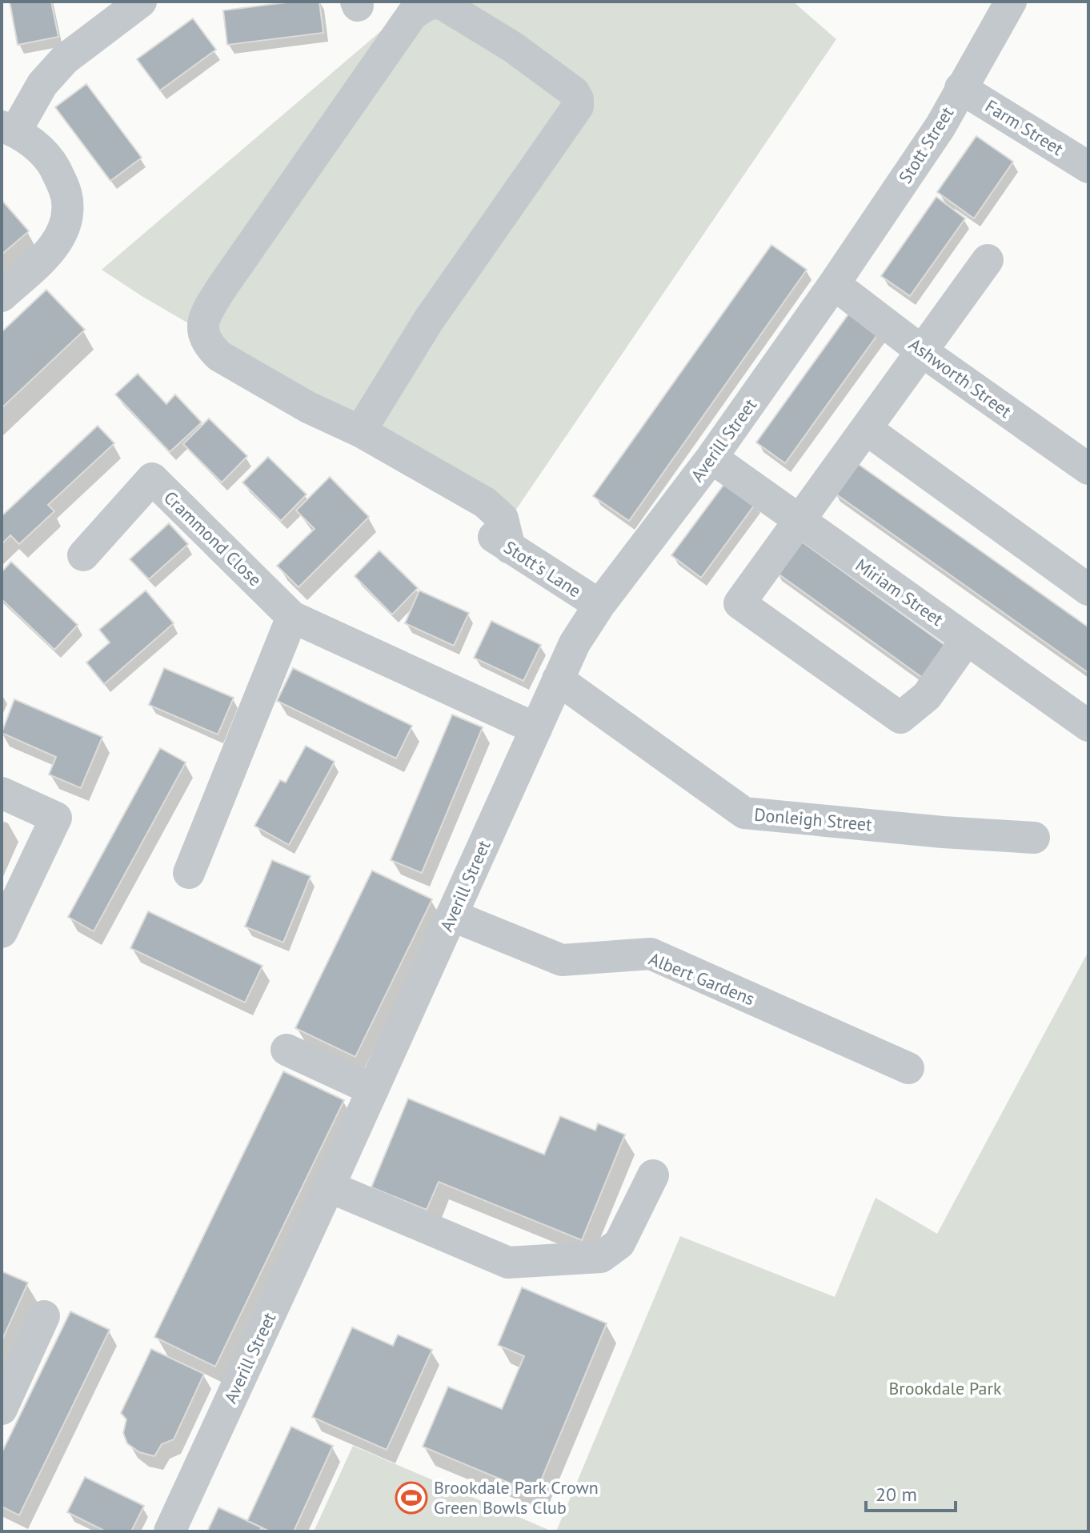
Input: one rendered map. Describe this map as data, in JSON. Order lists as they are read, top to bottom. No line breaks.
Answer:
{"streets":{"street":["Farm Street","Stott Street","Ashworth Street","Averill Street","Crammond Close","Stott's Lane","Miriam Street","Donleigh Street","Albert Gardens"]},"crossings":[["Farm Street","Stott Street"],["Stott Street","Ashworth Street"],["Stott Street","Averill Street"],["Ashworth Street","Averill Street"],["Averill Street","Crammond Close"],["Averill Street","Stott's Lane"],["Averill Street","Miriam Street"],["Averill Street","Donleigh Street"],["Averill Street","Albert Gardens"]],"parks":["Brookdale Park"],"places":{"sports":["Brookdale Park Crown Green Bowls Club"]},"scale_bar":"20 m"}
